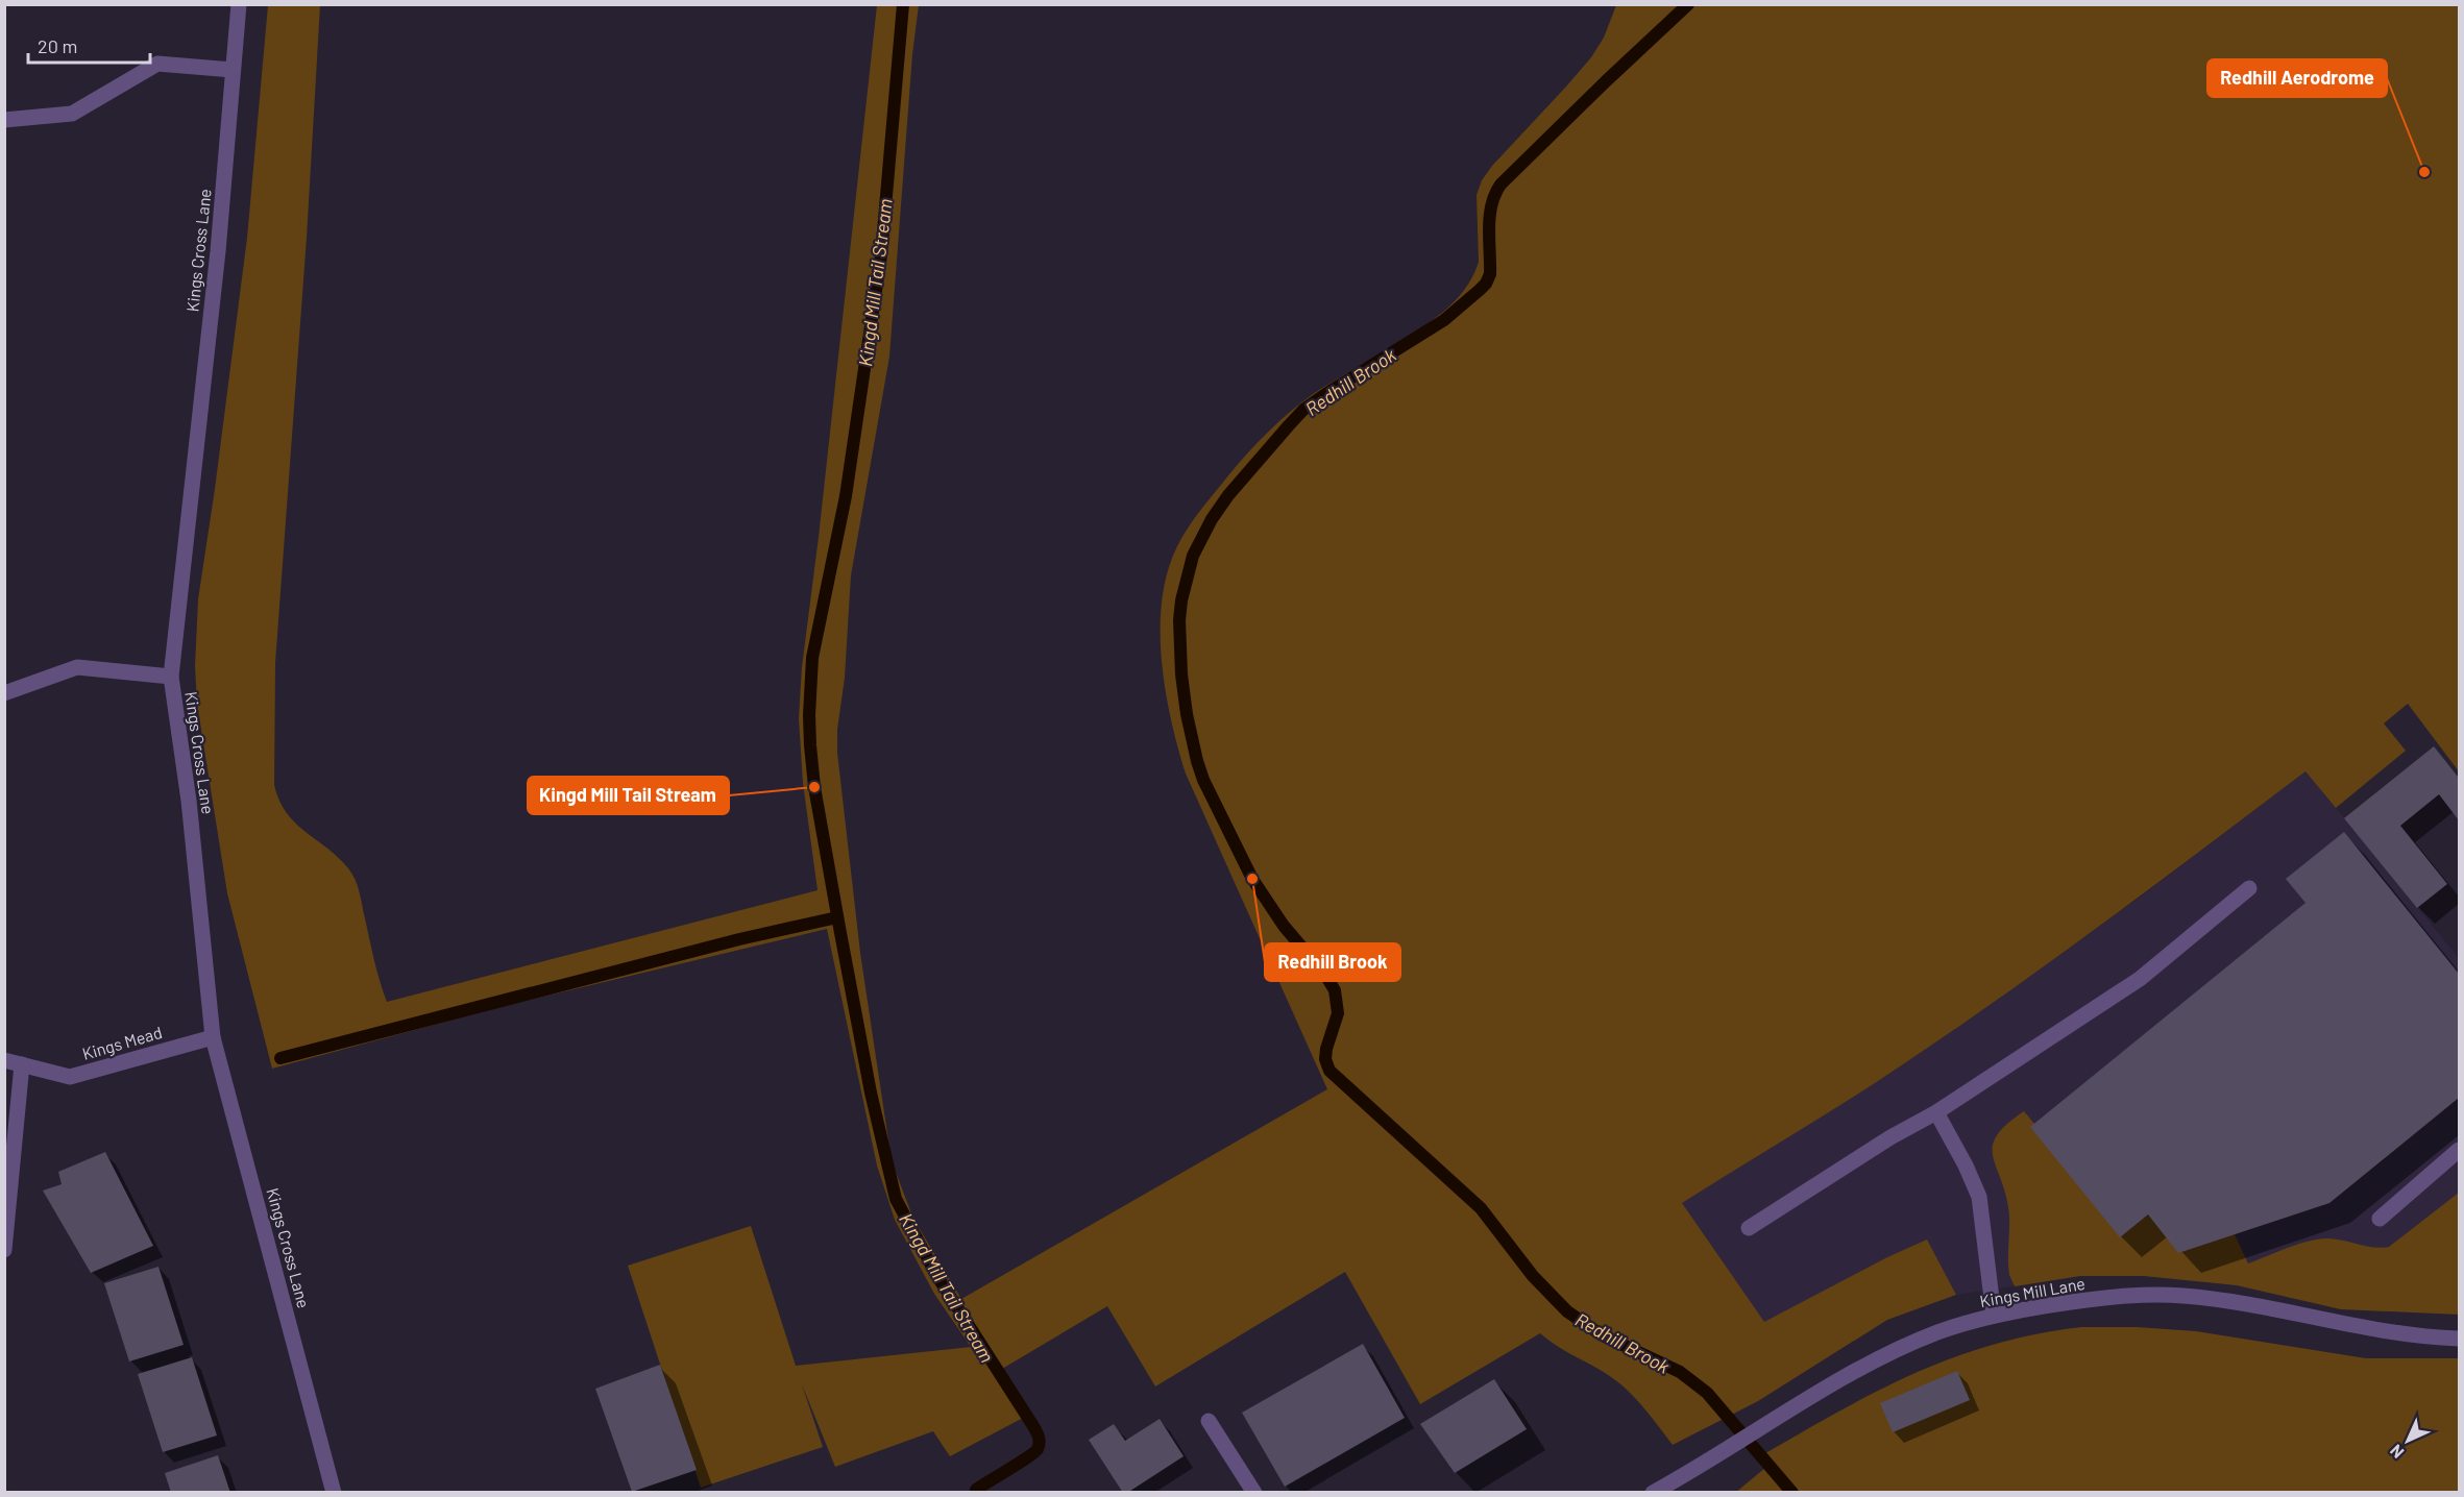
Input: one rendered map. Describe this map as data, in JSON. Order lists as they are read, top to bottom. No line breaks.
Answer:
{"streets":{"street":["Kings Cross Lane","Kings Mead","Kings Mill Lane"]},"crossings":[["Kings Cross Lane","Kings Mead"]],"water":["Kingd Mill Tail Stream","Redhill Brook"],"places":["Redhill Aerodrome","Kingd Mill Tail Stream","Redhill Brook"],"scale_bar":"20 m","north":"bottom left"}
